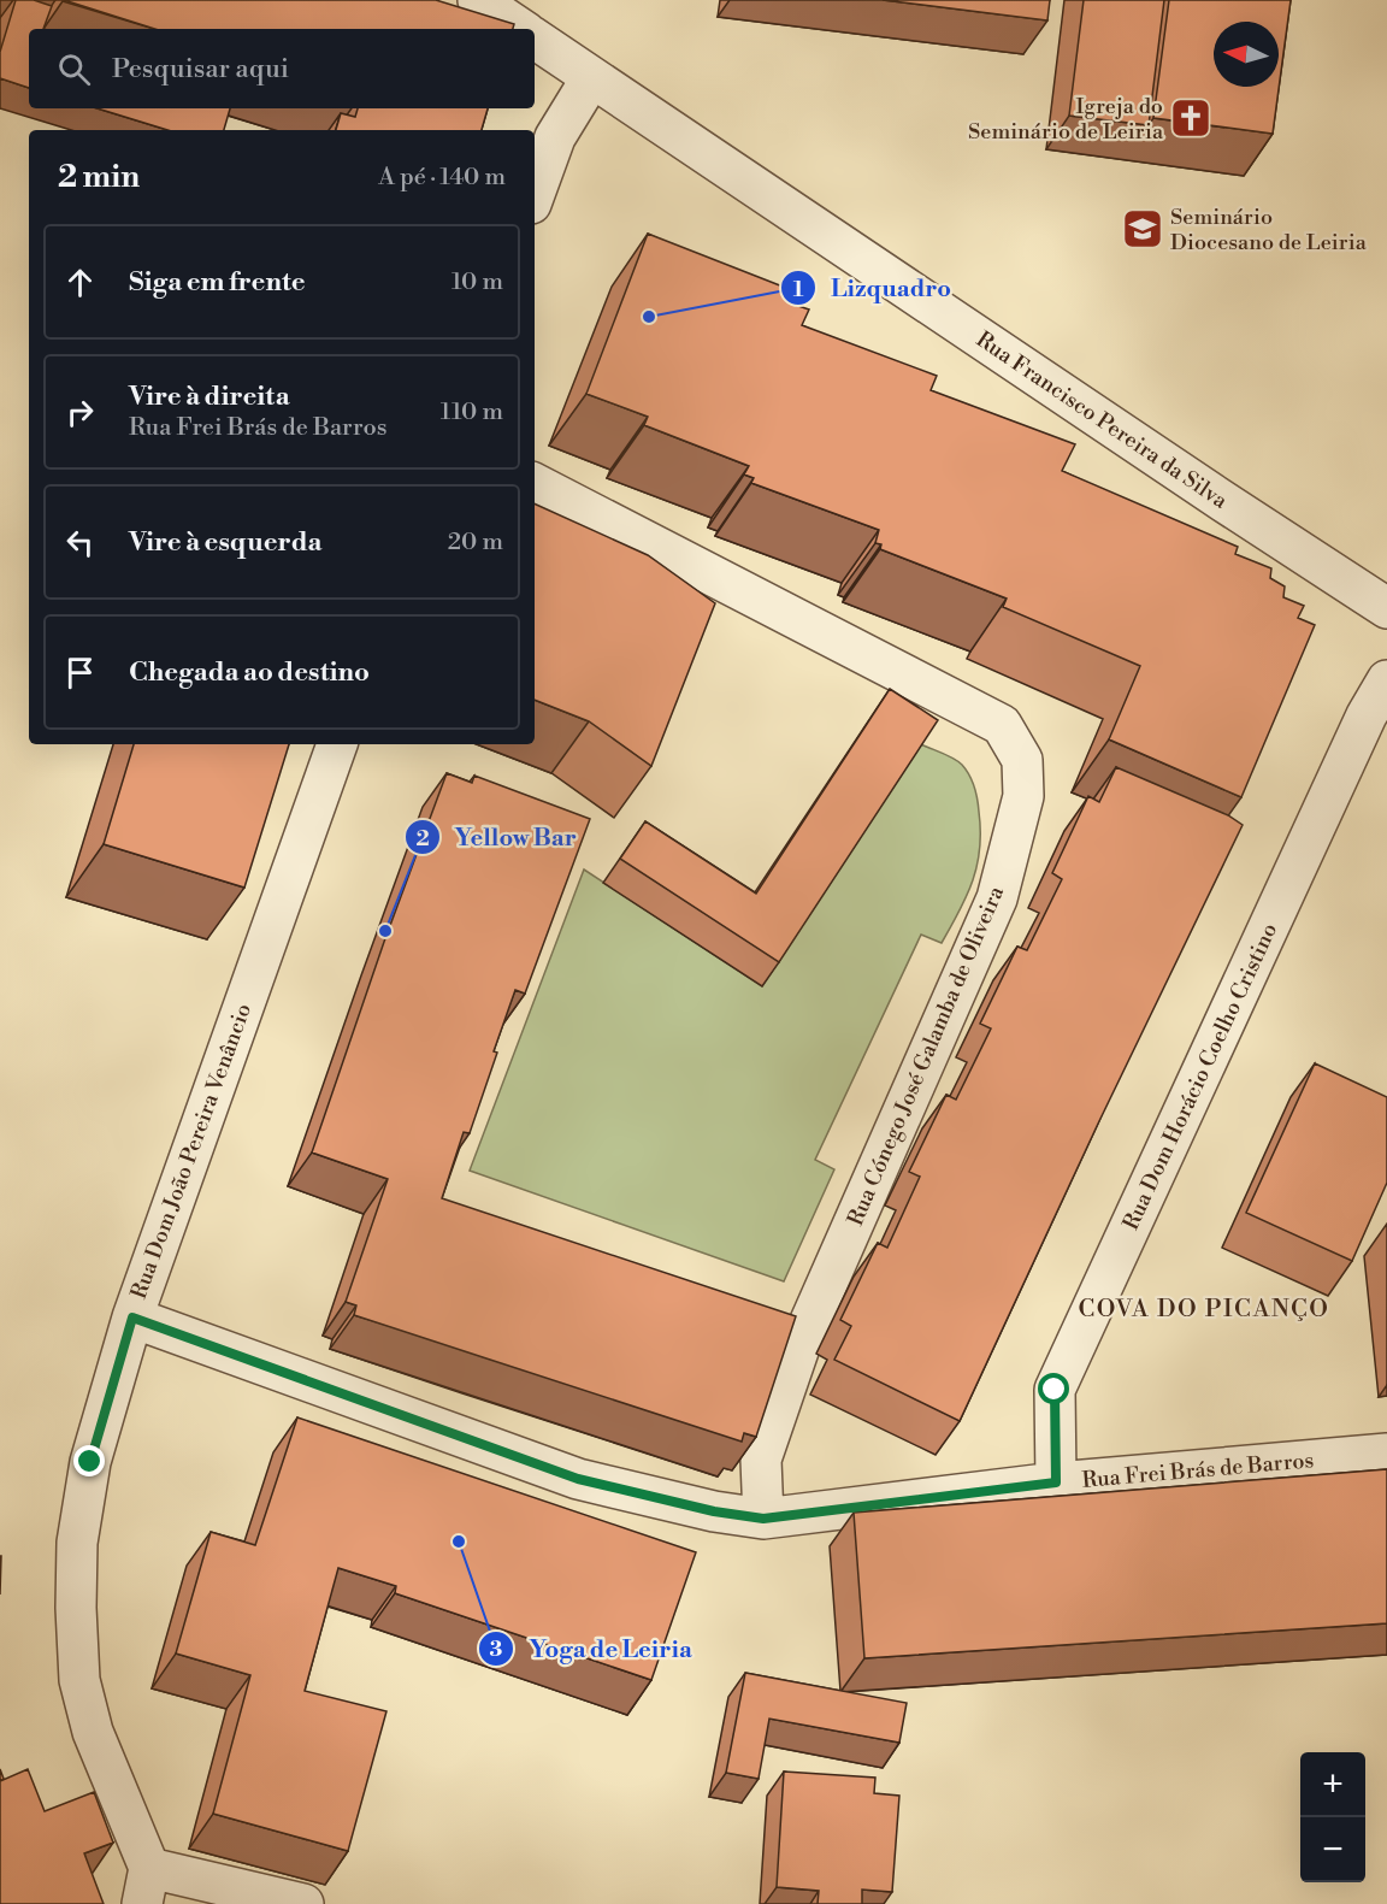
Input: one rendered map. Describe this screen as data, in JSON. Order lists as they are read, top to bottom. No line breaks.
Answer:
{"streets":{"street":["Rua Francisco Pereira da Silva","Rua Cónego José Galamba de Oliveira","Rua Dom Horácio Coelho Cristino","Rua Dom João Pereira Venâncio","Rua Frei Brás de Barros"]},"crossings":[["Rua Cónego José Galamba de Oliveira","Rua Frei Brás de Barros"],["Rua Dom Horácio Coelho Cristino","Rua Frei Brás de Barros"],["Rua Dom João Pereira Venâncio","Rua Frei Brás de Barros"]],"districts":["COVA DO PICANÇO"],"places":{"church":["Igreja do Seminário de Leiria"],"school or university":["Seminário Diocesano de Leiria"],"other":["Lizquadro","Yellow Bar","Yoga de Leiria"]},"north":"left","page":{"search":"Pesquisar aqui","heading":["2 min","A pé · 140 m"],"list":[["Siga em frente","10 m"],["Vire à direita","Rua Frei Brás de Barros","110 m"],["Vire à esquerda","20 m"],"Chegada ao destino"],"map_buttons":["+","−"]}}
